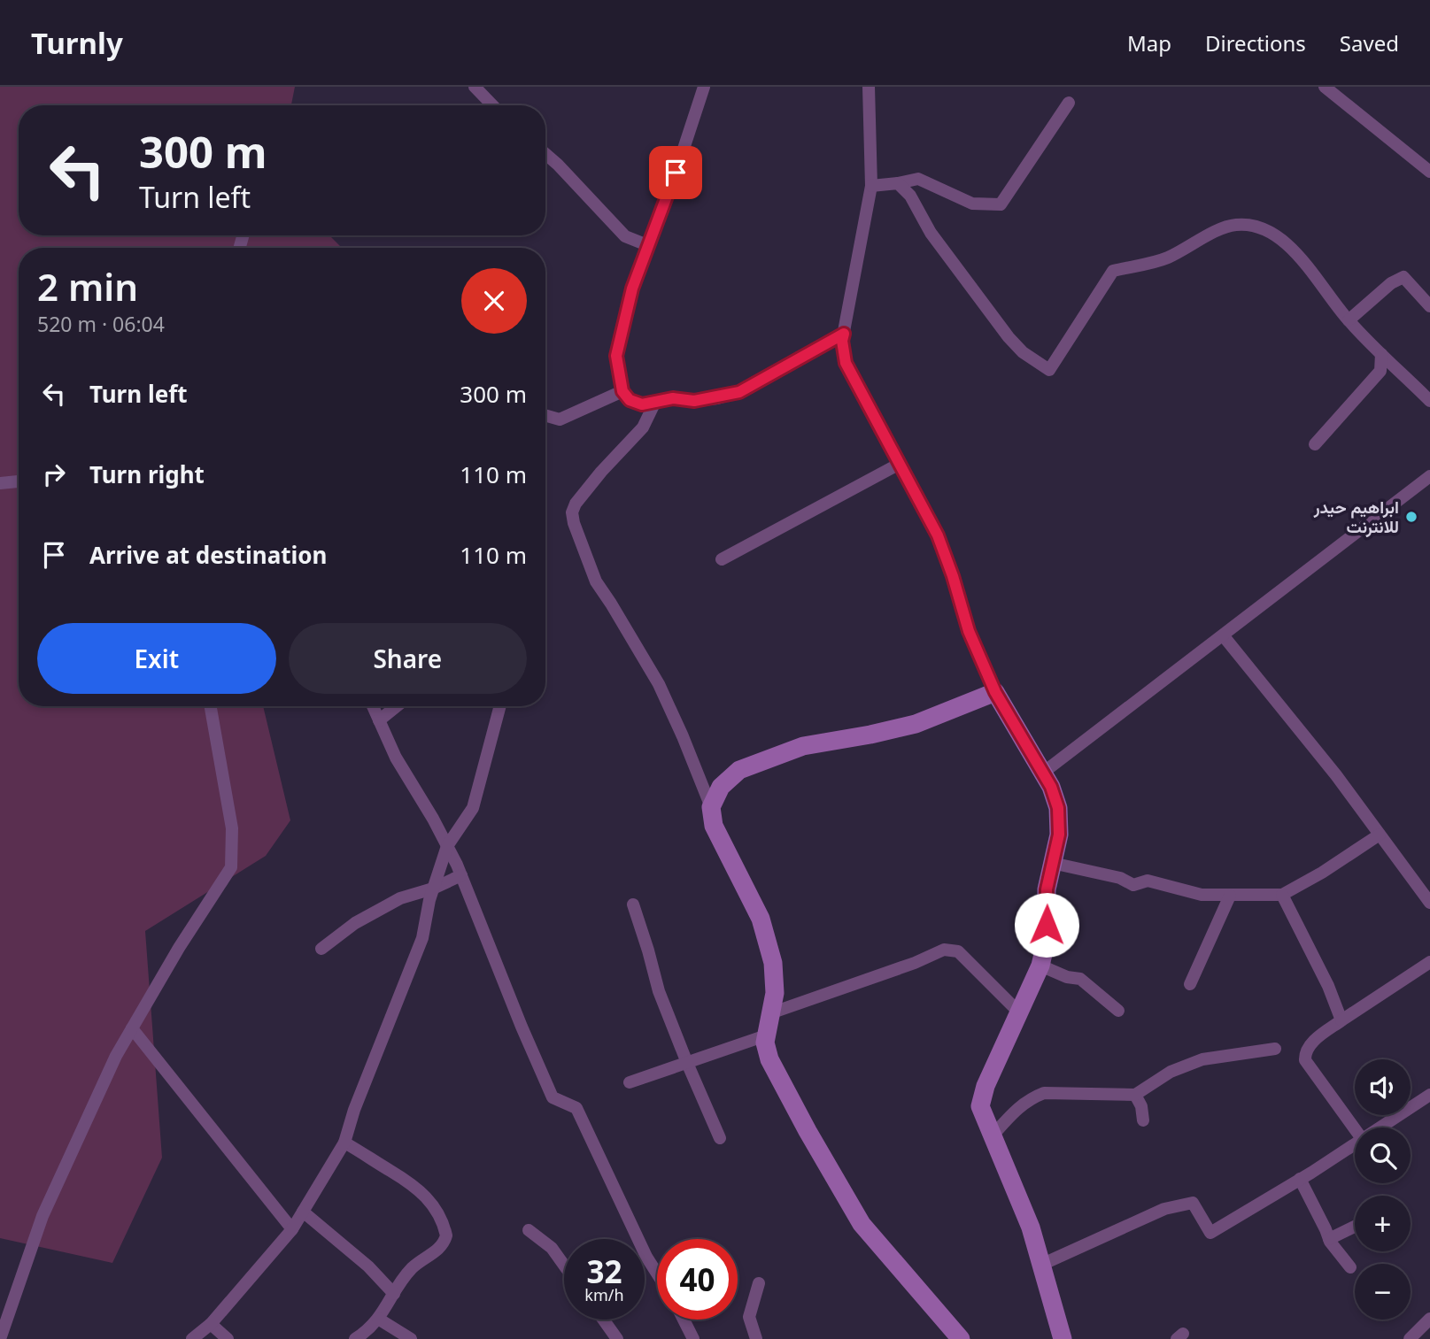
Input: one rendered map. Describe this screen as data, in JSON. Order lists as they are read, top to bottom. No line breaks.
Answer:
{"places":["ابراهيم حيدر للانترنت"],"page":{"header":"Turnly","nav":["Map","Directions","Saved"],"turn":["300 m","Turn left"],"heading":["2 min","520 m · 06:04"],"list":[{"name":"Turn left","value":"300 m"},{"name":"Turn right","value":"110 m"},{"name":"Arrive at destination","value":"110 m"}],"buttons":["Exit","Share"],"map_buttons":["+","−"],"speed":"32 km/h","limit":"40"}}
